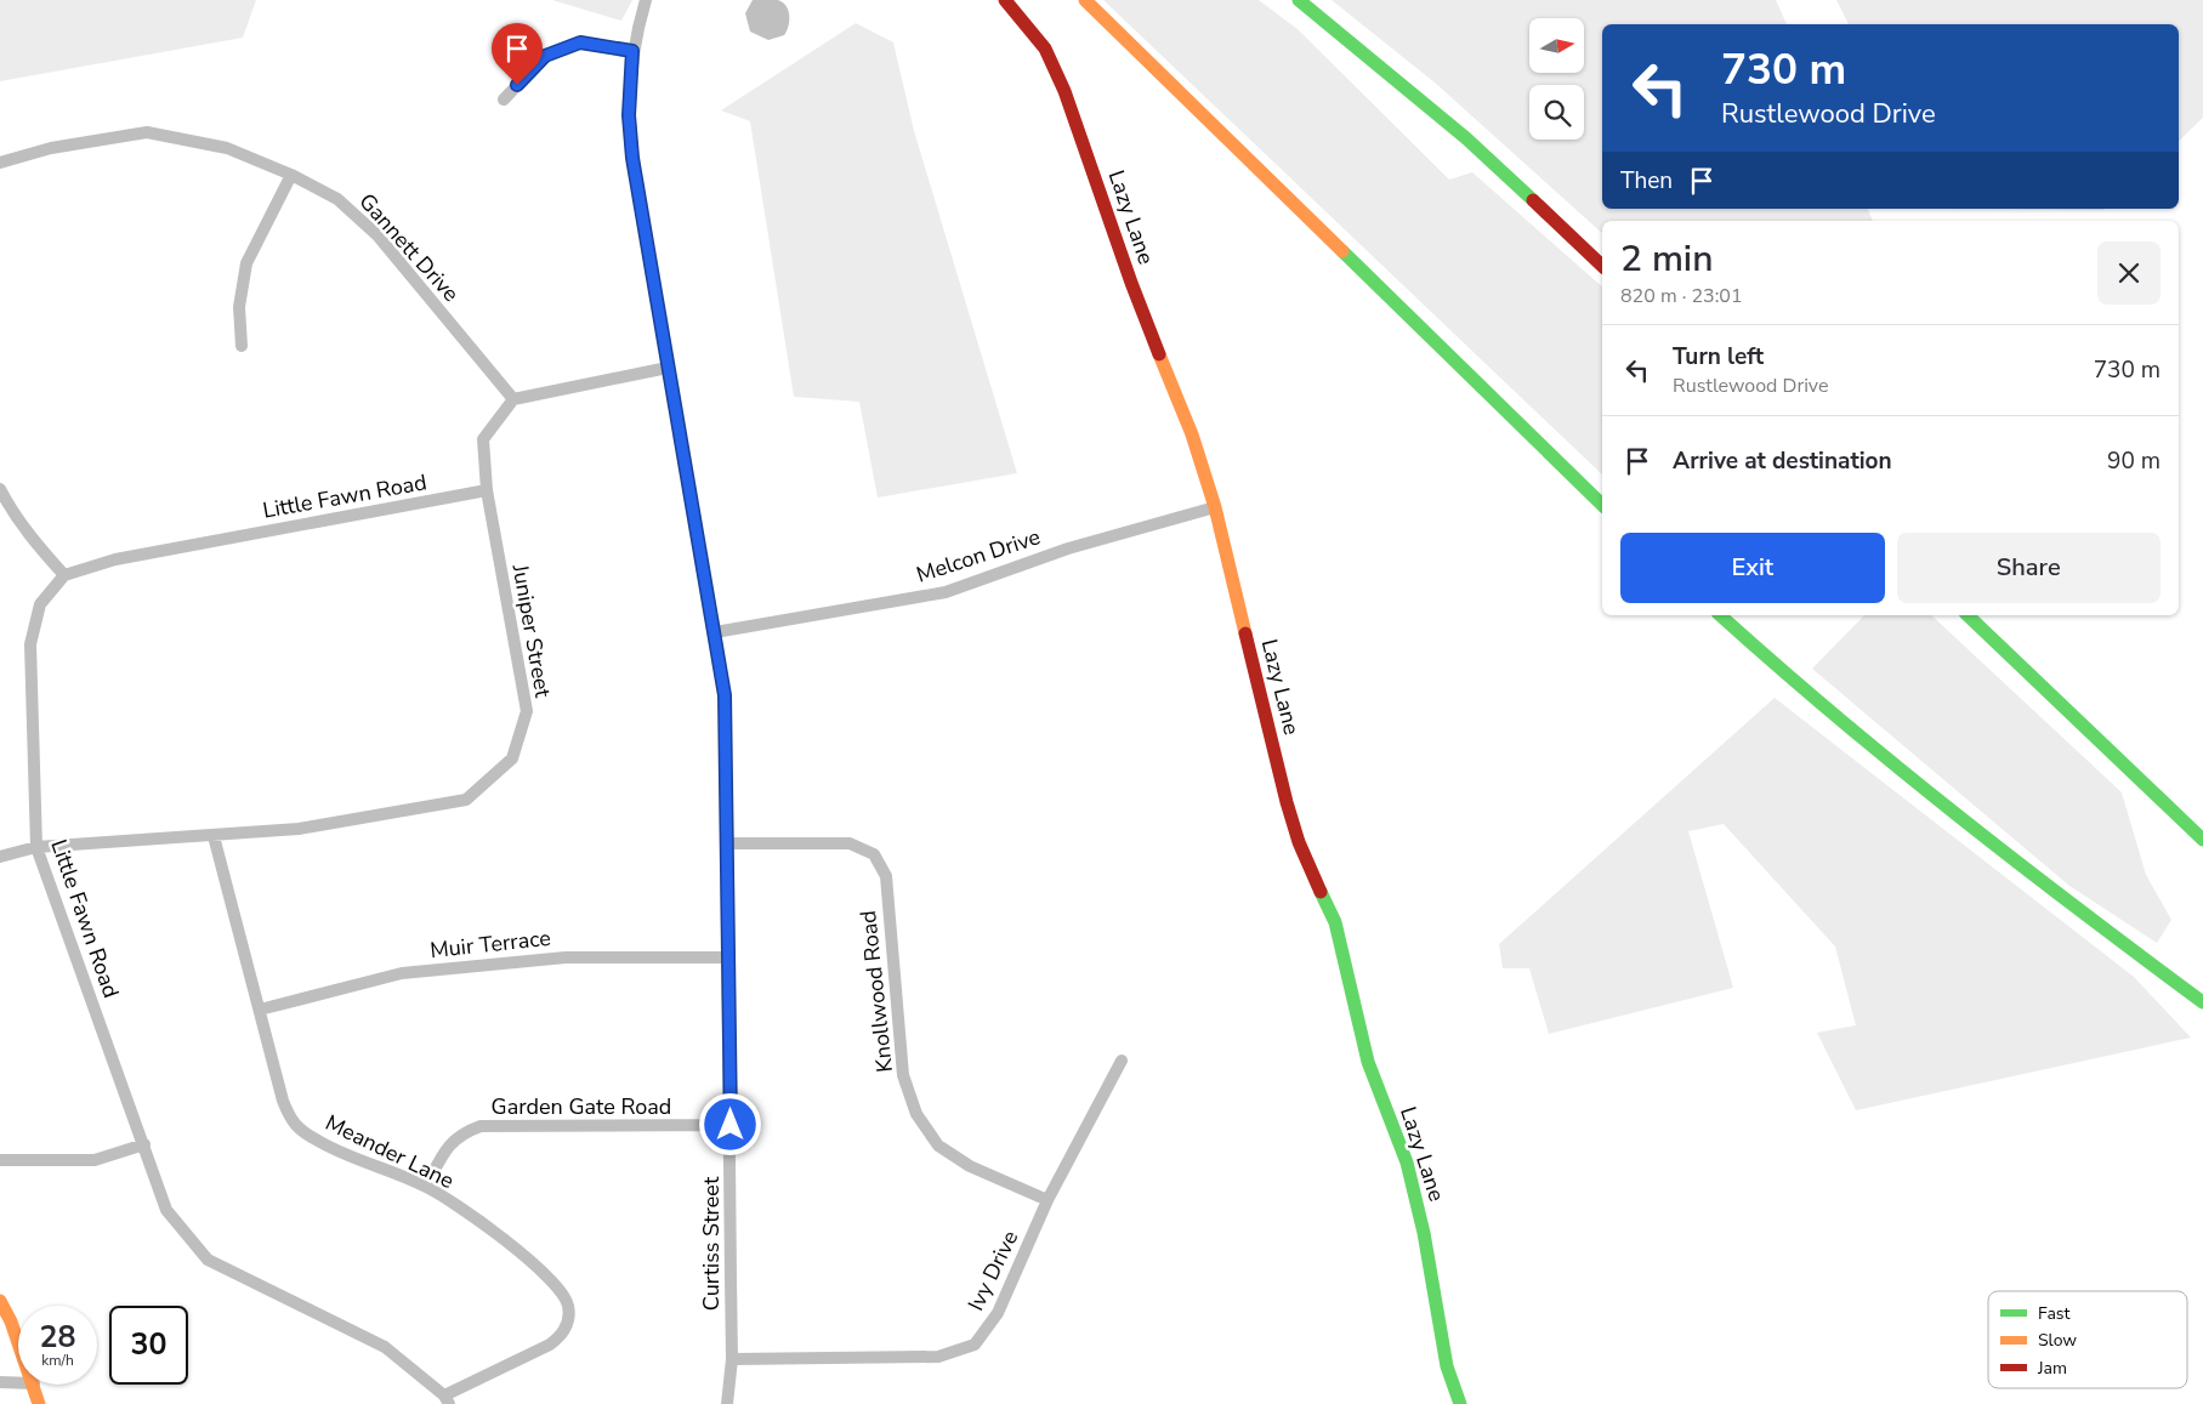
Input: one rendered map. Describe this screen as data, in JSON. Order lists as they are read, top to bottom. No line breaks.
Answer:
{"streets":{"main road":["Lazy Lane"],"street":["Gannett Drive","Little Fawn Road","Melcon Drive","Juniper Street","Muir Terrace","Knollwood Road","Garden Gate Road","Meander Lane","Curtiss Street","Ivy Drive"]},"crossings":[["Lazy Lane","Melcon Drive"],["Gannett Drive","Juniper Street"],["Little Fawn Road","Juniper Street"],["Little Fawn Road","Meander Lane"],["Melcon Drive","Curtiss Street"],["Juniper Street","Meander Lane"],["Muir Terrace","Meander Lane"],["Muir Terrace","Curtiss Street"],["Knollwood Road","Curtiss Street"],["Knollwood Road","Ivy Drive"],["Garden Gate Road","Meander Lane"],["Garden Gate Road","Curtiss Street"],["Curtiss Street","Ivy Drive"]],"legend":["Fast","Slow","Jam"],"north":"right","page":{"turn":["730 m","Rustlewood Drive"],"then":"Then","heading":["2 min","820 m · 23:01"],"list":[{"name":"Turn left","note":"Rustlewood Drive","value":"730 m"},{"name":"Arrive at destination","value":"90 m"}],"buttons":["Exit","Share"],"speed":"28 km/h","limit":"30"}}
